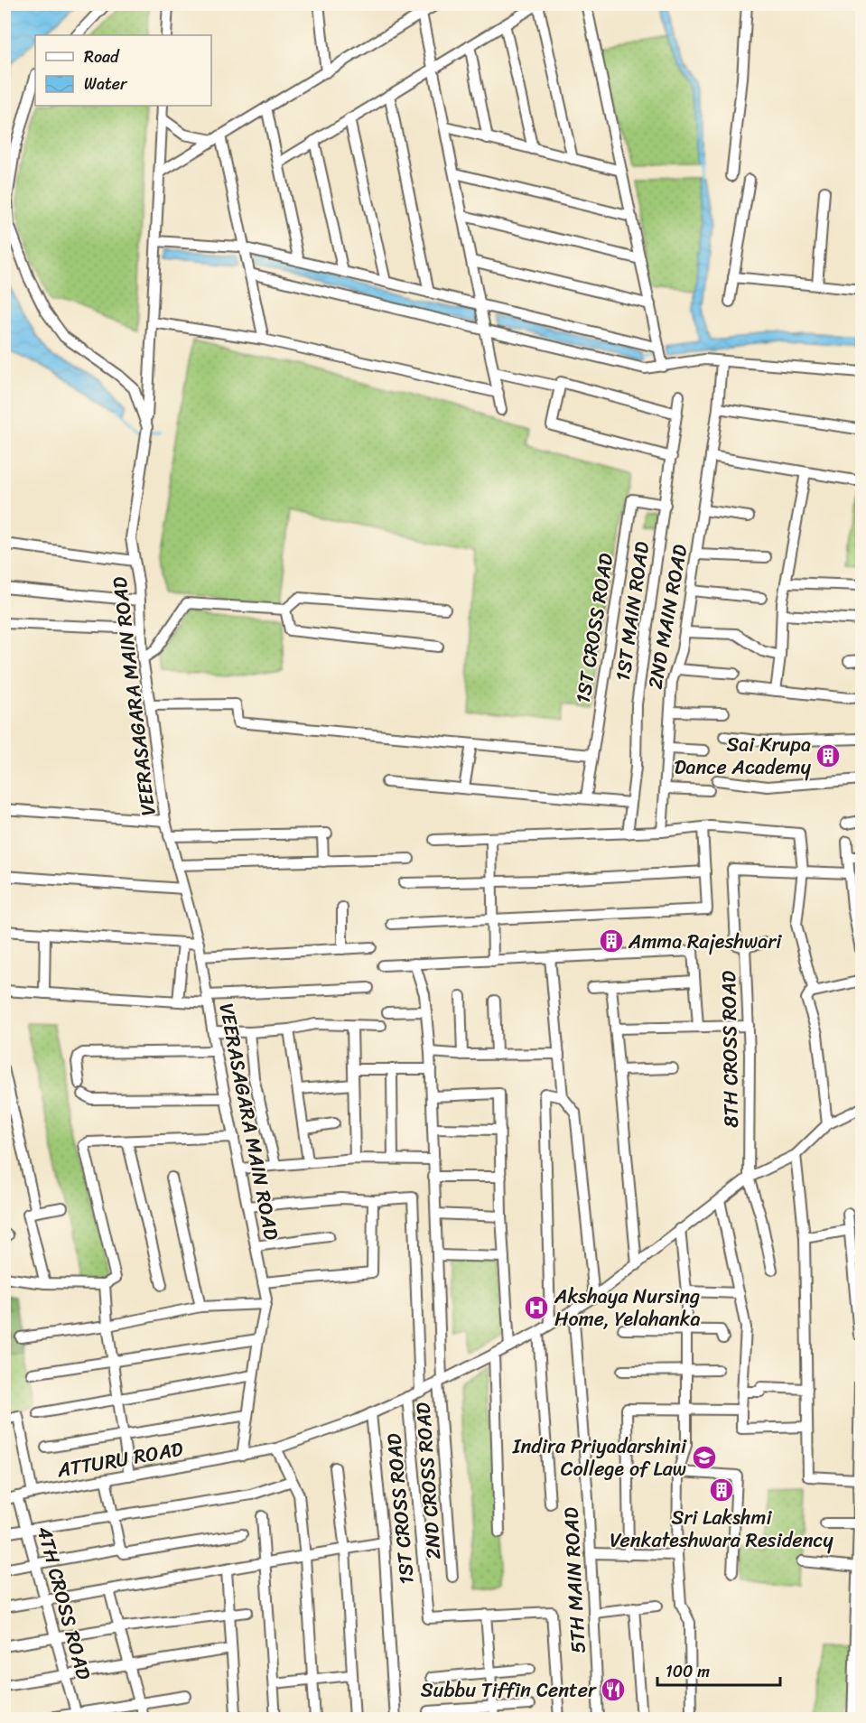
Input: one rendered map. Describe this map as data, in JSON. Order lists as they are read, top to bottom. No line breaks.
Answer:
{"streets":{"street":["1ST MAIN ROAD","2ND MAIN ROAD","1ST CROSS ROAD","VEERASAGARA MAIN ROAD","8TH CROSS ROAD","ATTURU ROAD","2ND CROSS ROAD","5TH MAIN ROAD","4TH CROSS ROAD"]},"crossings":[["1ST MAIN ROAD","1ST CROSS ROAD"],["1ST CROSS ROAD","ATTURU ROAD"],["1ST CROSS ROAD","4TH CROSS ROAD"],["VEERASAGARA MAIN ROAD","ATTURU ROAD"],["8TH CROSS ROAD","ATTURU ROAD"],["ATTURU ROAD","2ND CROSS ROAD"],["ATTURU ROAD","5TH MAIN ROAD"],["ATTURU ROAD","4TH CROSS ROAD"]],"places":{"building":["Sai Krupa Dance Academy","Amma Rajeshwari","Sri Lakshmi Venkateshwara Residency"],"hospital":["Akshaya Nursing Home, Yelahanka"],"school or university":["Indira Priyadarshini College of Law"],"restaurant":["Subbu Tiffin Center"]},"legend":["Road","Water"],"scale_bar":"100 m"}
